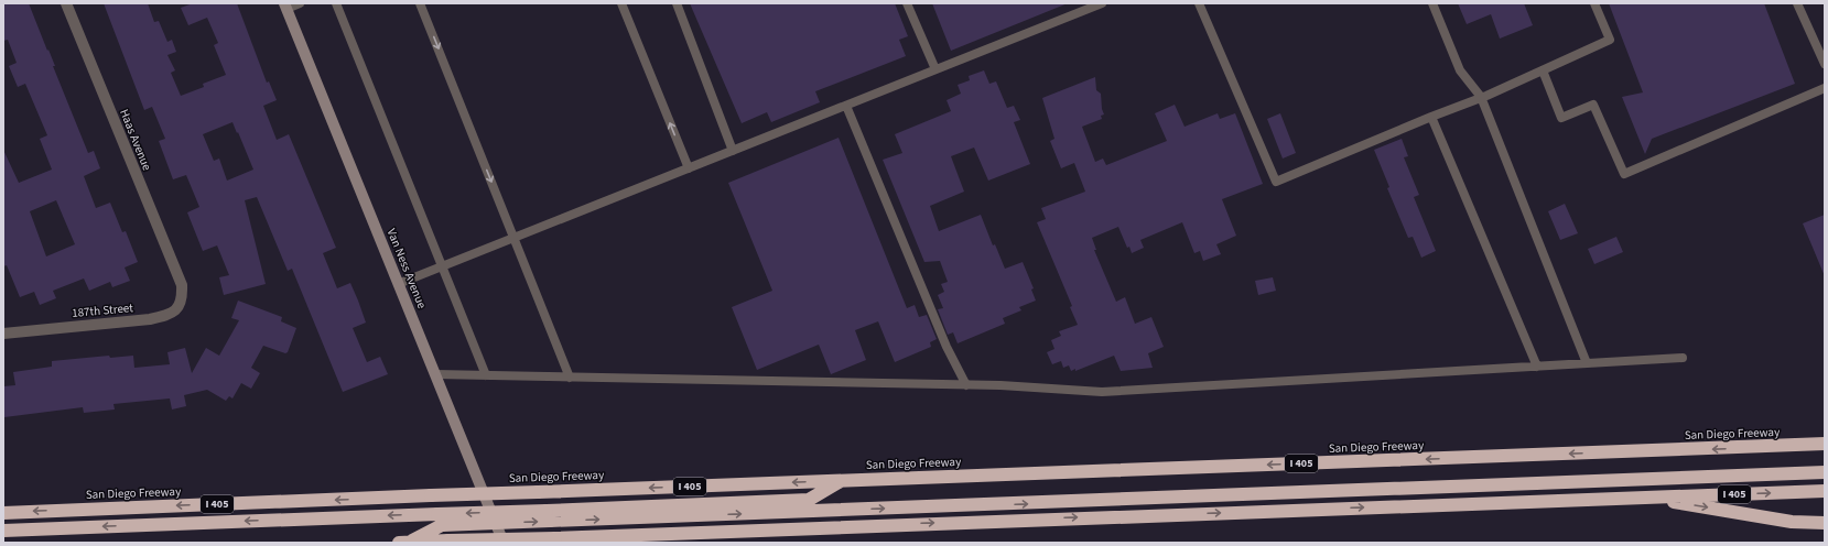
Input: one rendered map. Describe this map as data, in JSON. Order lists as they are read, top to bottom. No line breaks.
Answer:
{"streets":{"highway":["San Diego Freeway","I 405"],"main road":["Van Ness Avenue"],"street":["Haas Avenue","187th Street"]},"crossings":[["Haas Avenue","187th Street"]]}
